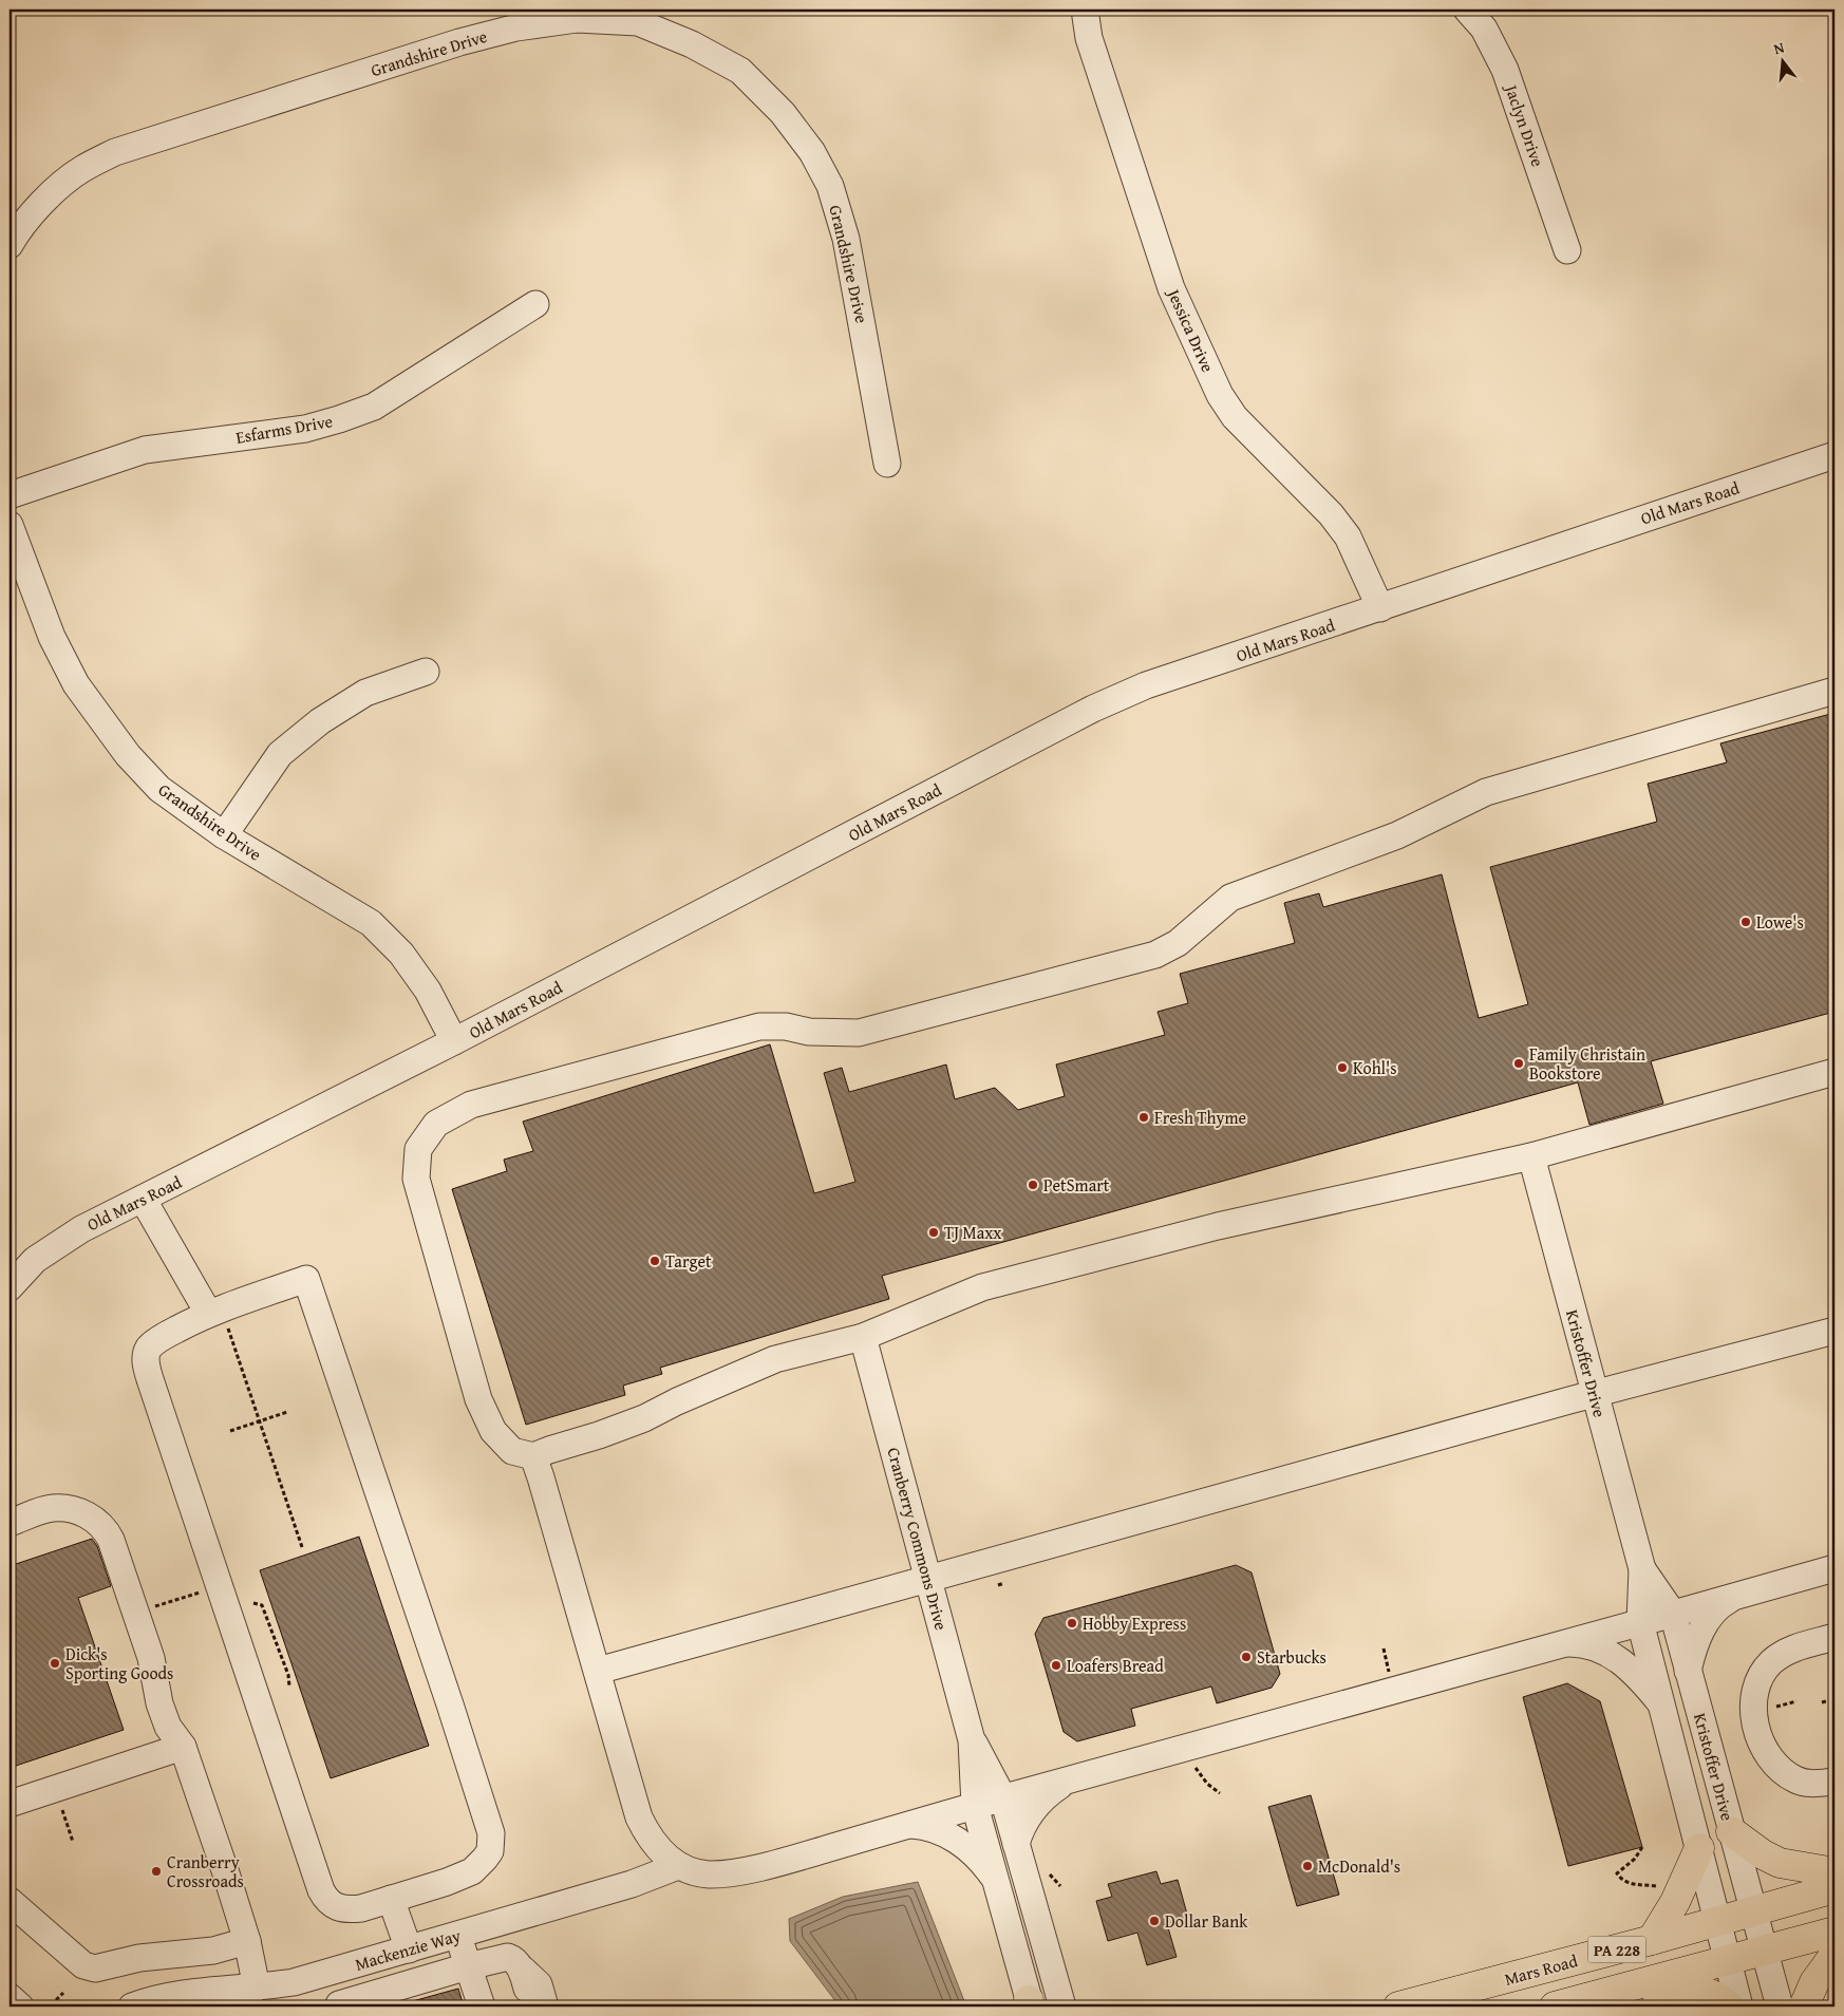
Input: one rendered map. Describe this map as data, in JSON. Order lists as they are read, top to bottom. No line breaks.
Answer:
{"streets":{"main road":["PA 228","Mars Road"],"street":["Grandshire Drive","Jaclyn Drive","Jessica Drive","Esfarms Drive","Old Mars Road","Kristoffer Drive","Cranberry Commons Drive","Mackenzie Way"]},"crossings":[["Grandshire Drive","Old Mars Road"],["Jessica Drive","Old Mars Road"],["Kristoffer Drive","PA 228"],["Kristoffer Drive","Mars Road"]],"places":["Lowe's","Family Christain Bookstore","Kohl's","Fresh Thyme","PetSmart","TJ Maxx","Target","Hobby Express","Starbucks","Dick's Sporting Goods","Loafers Bread","McDonald's","Cranberry Crossroads","Dollar Bank"],"north":"top"}
